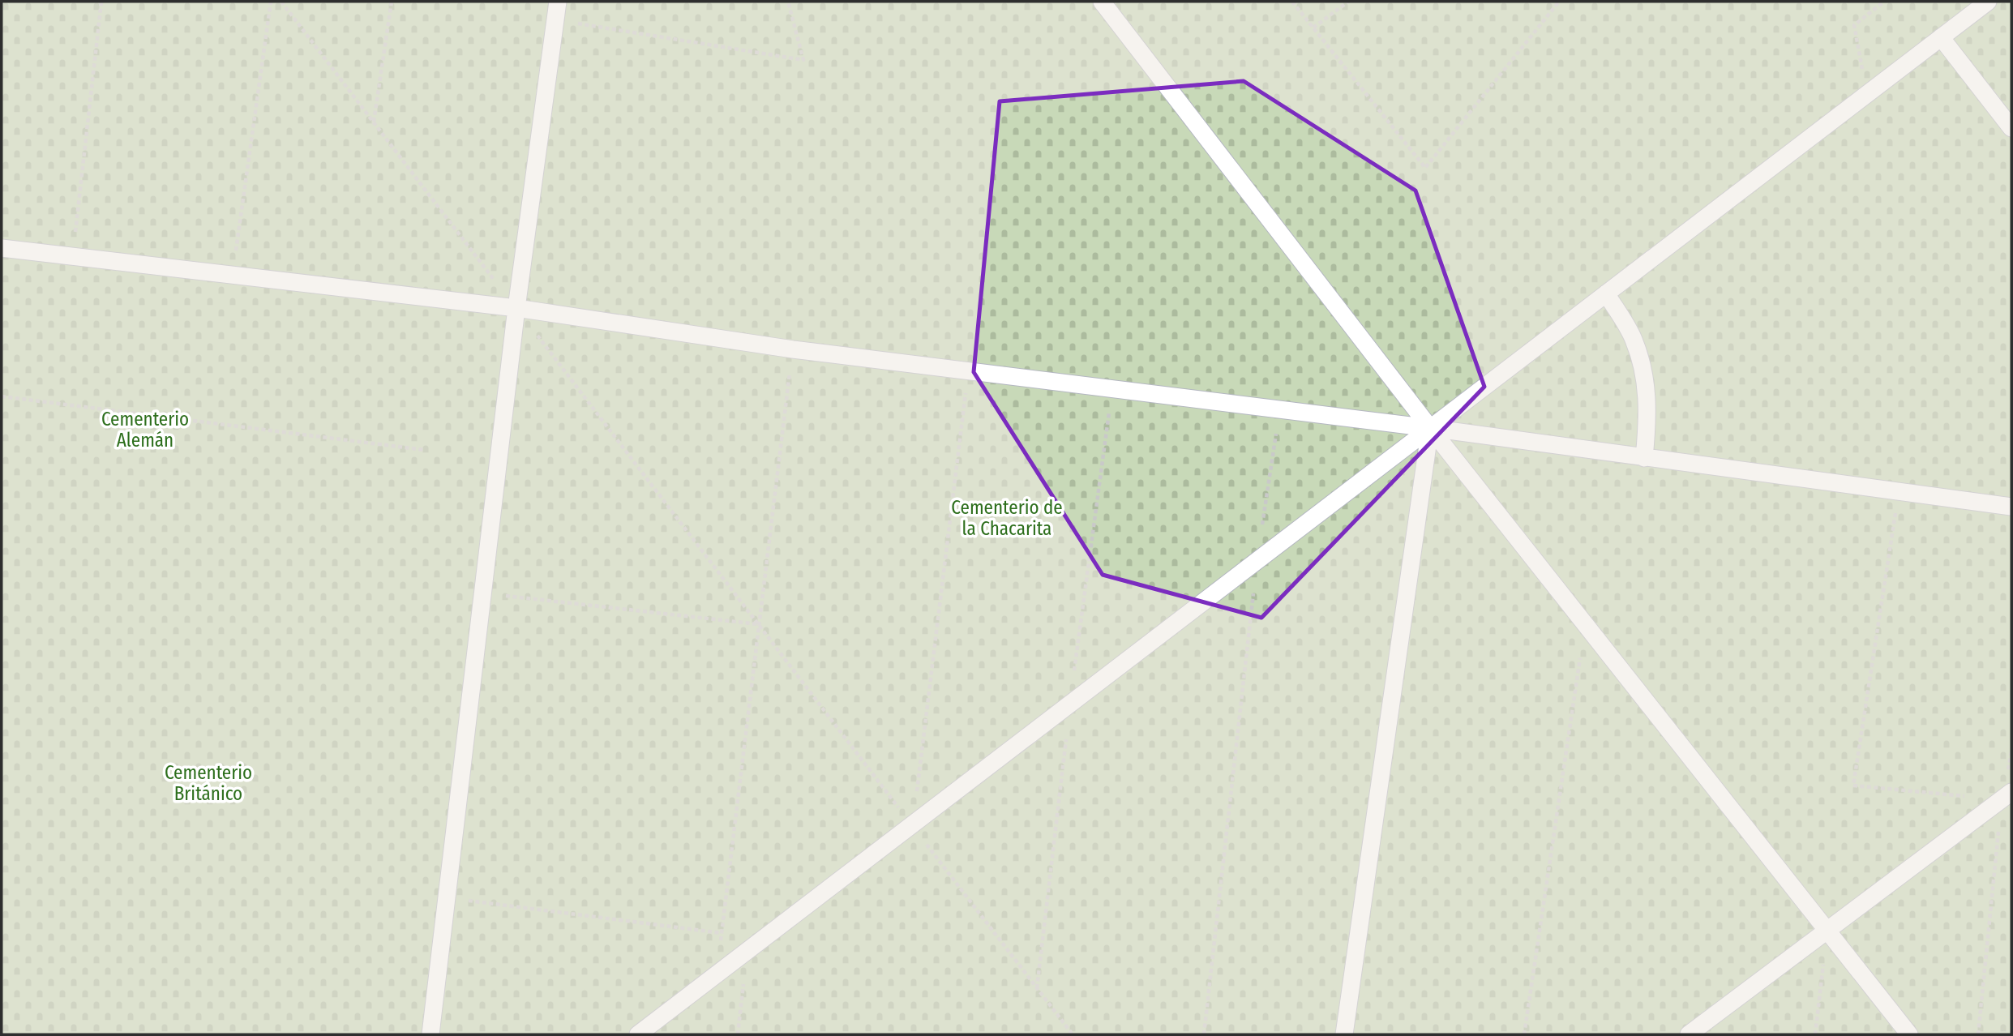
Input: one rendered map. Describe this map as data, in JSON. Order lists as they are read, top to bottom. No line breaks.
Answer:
{"parks":["Cementerio Alemán","Cementerio de la Chacarita","Cementerio Británico"]}
